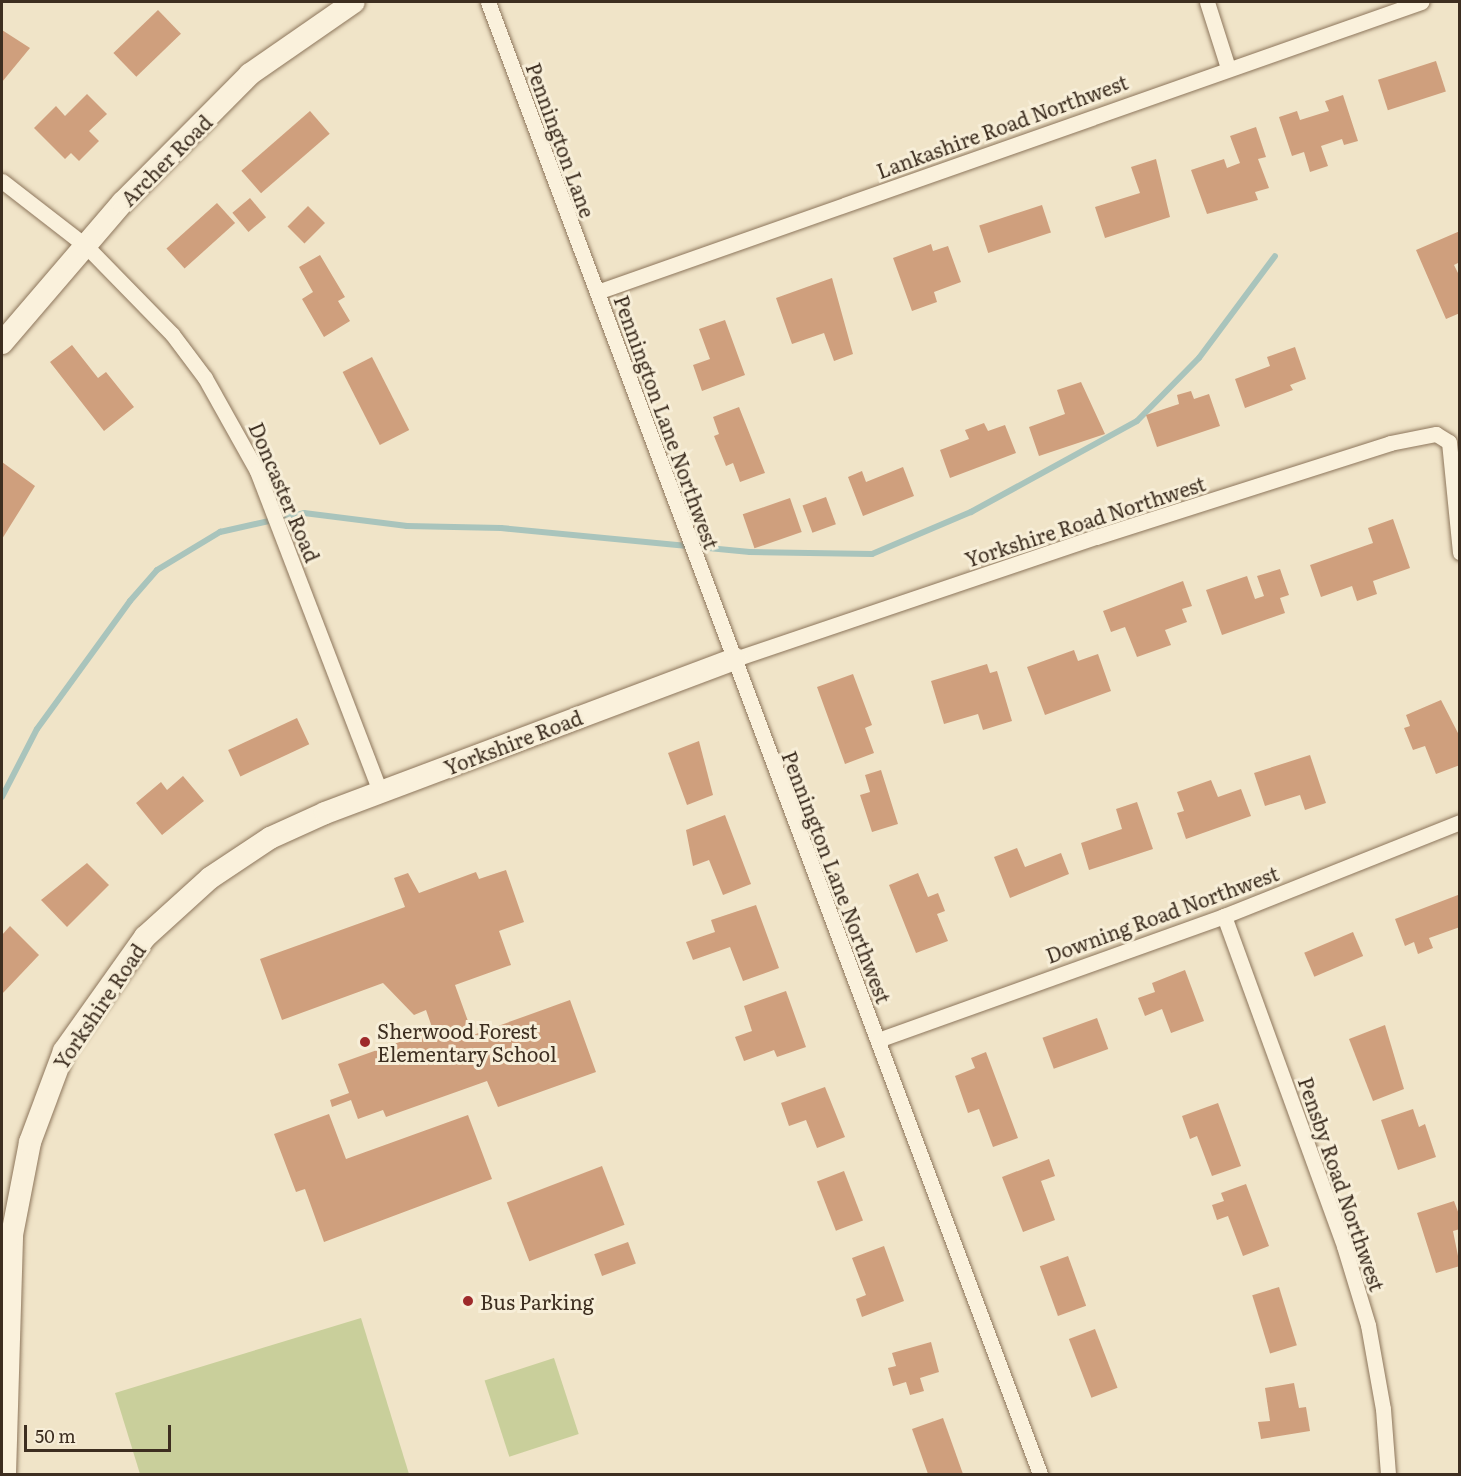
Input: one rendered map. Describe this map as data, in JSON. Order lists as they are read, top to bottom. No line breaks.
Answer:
{"streets":{"street":["Lankashire Road Northwest","Pennington Lane","Archer Road","Pennington Lane Northwest","Doncaster Road","Yorkshire Road Northwest","Yorkshire Road","Downing Road Northwest","Pensby Road Northwest"]},"crossings":[["Lankashire Road Northwest","Pennington Lane"],["Lankashire Road Northwest","Pennington Lane Northwest"],["Pennington Lane","Pennington Lane Northwest"],["Archer Road","Doncaster Road"],["Pennington Lane Northwest","Yorkshire Road Northwest"],["Pennington Lane Northwest","Yorkshire Road"],["Pennington Lane Northwest","Downing Road Northwest"],["Doncaster Road","Yorkshire Road"],["Yorkshire Road Northwest","Yorkshire Road"],["Downing Road Northwest","Pensby Road Northwest"]],"places":["Sherwood Forest Elementary School","Bus Parking"],"scale_bar":"50 m"}
